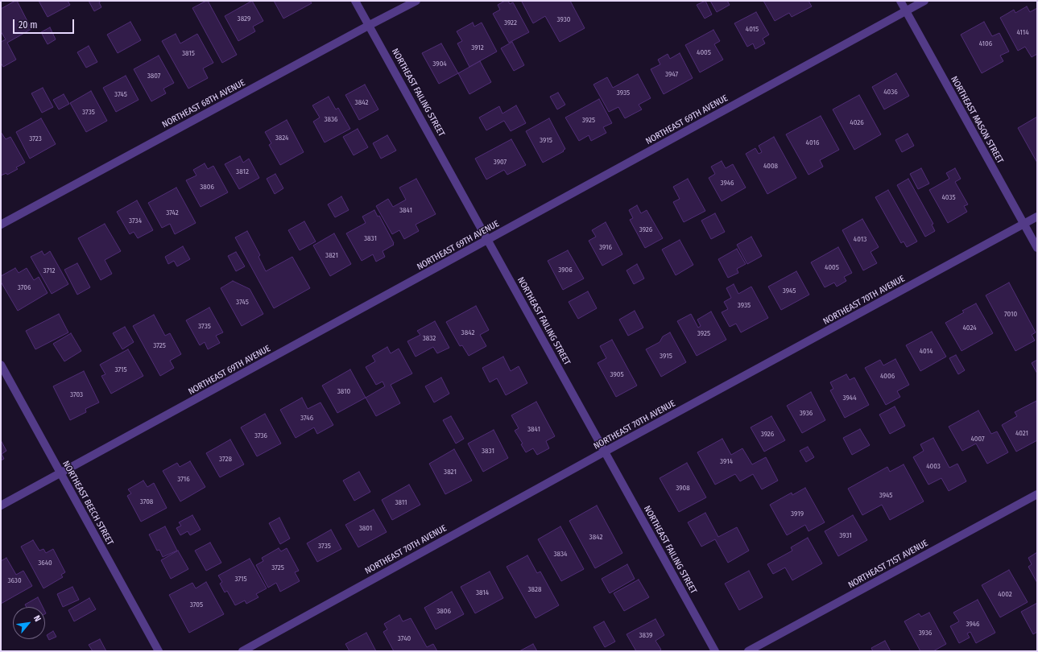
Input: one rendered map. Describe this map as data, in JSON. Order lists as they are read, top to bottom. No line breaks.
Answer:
{"streets":{"street":["NORTHEAST FAILING STREET","NORTHEAST 68TH AVENUE","NORTHEAST 69TH AVENUE","NORTHEAST MASON STREET","NORTHEAST 70TH AVENUE","NORTHEAST BEECH STREET","NORTHEAST 71ST AVENUE"]},"crossings":[["NORTHEAST FAILING STREET","NORTHEAST 68TH AVENUE"],["NORTHEAST FAILING STREET","NORTHEAST 69TH AVENUE"],["NORTHEAST FAILING STREET","NORTHEAST 70TH AVENUE"],["NORTHEAST 69TH AVENUE","NORTHEAST MASON STREET"],["NORTHEAST 69TH AVENUE","NORTHEAST BEECH STREET"],["NORTHEAST MASON STREET","NORTHEAST 70TH AVENUE"]],"house_numbers":["3829","3930","3922","4015","4114","4106","3912","4005","3815","3904","3947","3807","4036","3935","3745","3842","3735","3836","3925","4026","3824","3723","3915","4016","3907","4008","3812","3946","3806","4035","3841","3742","3734","3926","3831","4013","3916","3821","4005","3906","3712","3706","3945","3745","3935","7010","3735","4024","3842","3925","3832","3725","4014","3915","3715","3905","4006","3810","3703","3944","3936","3746","3841","4021","3926","3736","4007","3831","3728","3914","4003","3821","3716","3908","3945","3708","3811","3919","3801","3931","3842","3735","3834","3640","3725","3715","3630","3828","3814","4002","3705","3806","3946","3936","3839","3740"],"scale_bar":"20 m","north":"top right"}
